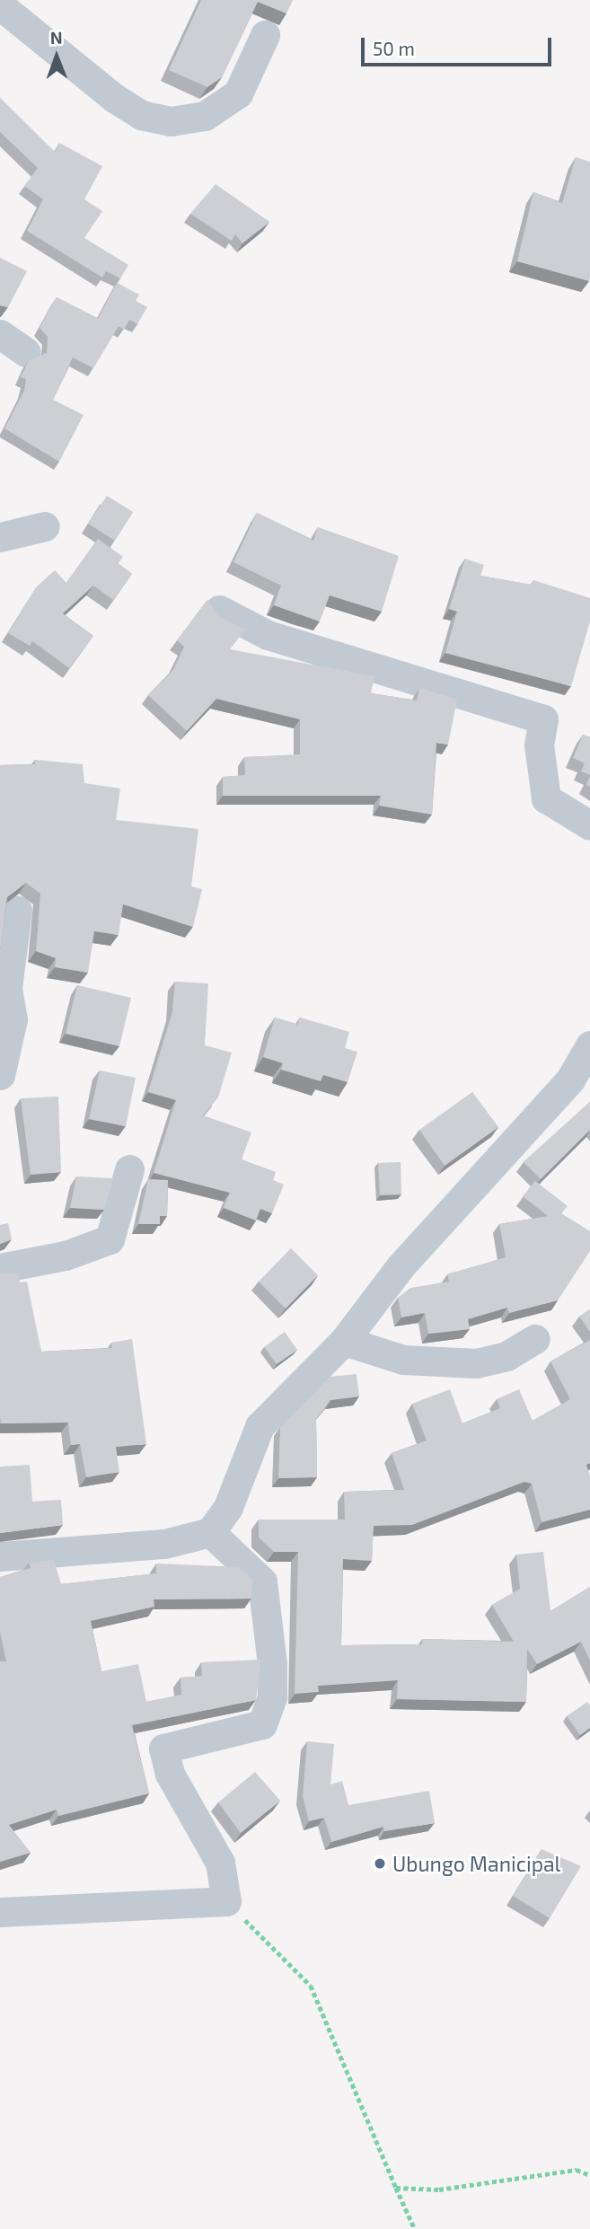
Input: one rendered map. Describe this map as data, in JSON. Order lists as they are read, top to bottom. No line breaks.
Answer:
{"places":["Ubungo Manicipal"],"scale_bar":"50 m","north":"top"}
